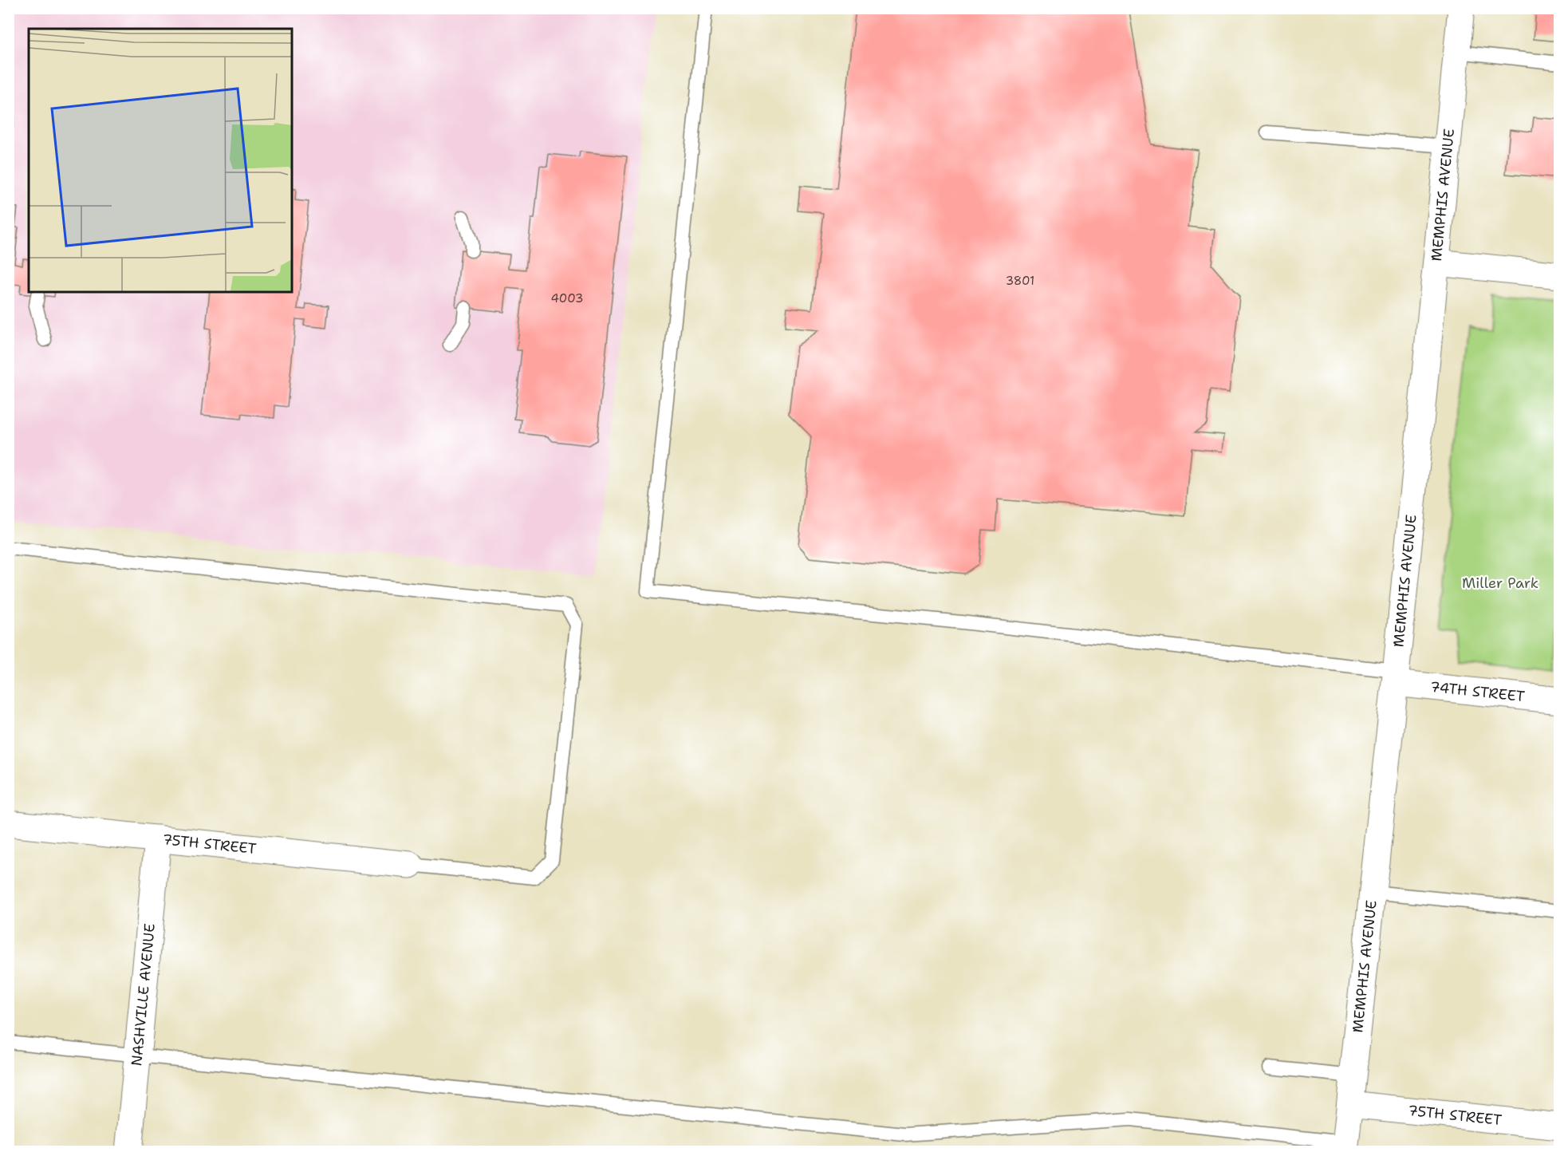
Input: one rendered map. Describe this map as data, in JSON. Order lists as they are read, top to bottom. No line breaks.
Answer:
{"streets":{"street":["MEMPHIS AVENUE","74TH STREET","75TH STREET","NASHVILLE AVENUE"]},"crossings":[["MEMPHIS AVENUE","74TH STREET"],["MEMPHIS AVENUE","75TH STREET"],["75TH STREET","NASHVILLE AVENUE"]],"parks":["Miller Park"],"house_numbers":["3801","4003"]}
